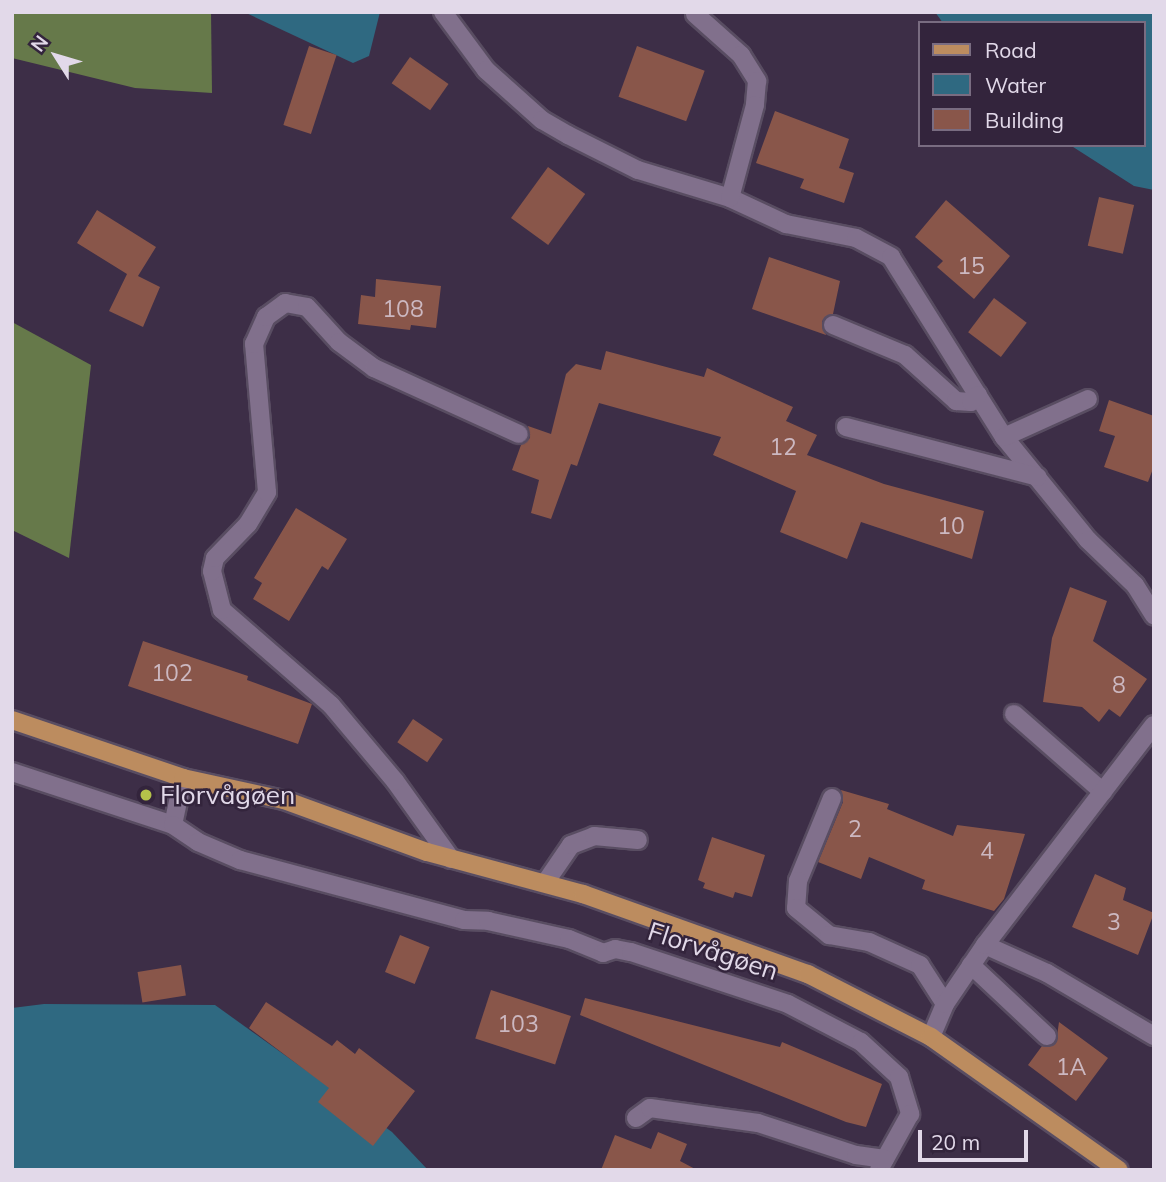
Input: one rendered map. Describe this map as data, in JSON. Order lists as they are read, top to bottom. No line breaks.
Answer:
{"streets":{"main road":["Florvågøen"]},"places":["Florvågøen"],"house_numbers":["15","108","12","10","102","8","2","4","3","103","1A"],"legend":["Road","Water","Building"],"scale_bar":"20 m","north":"top left"}
